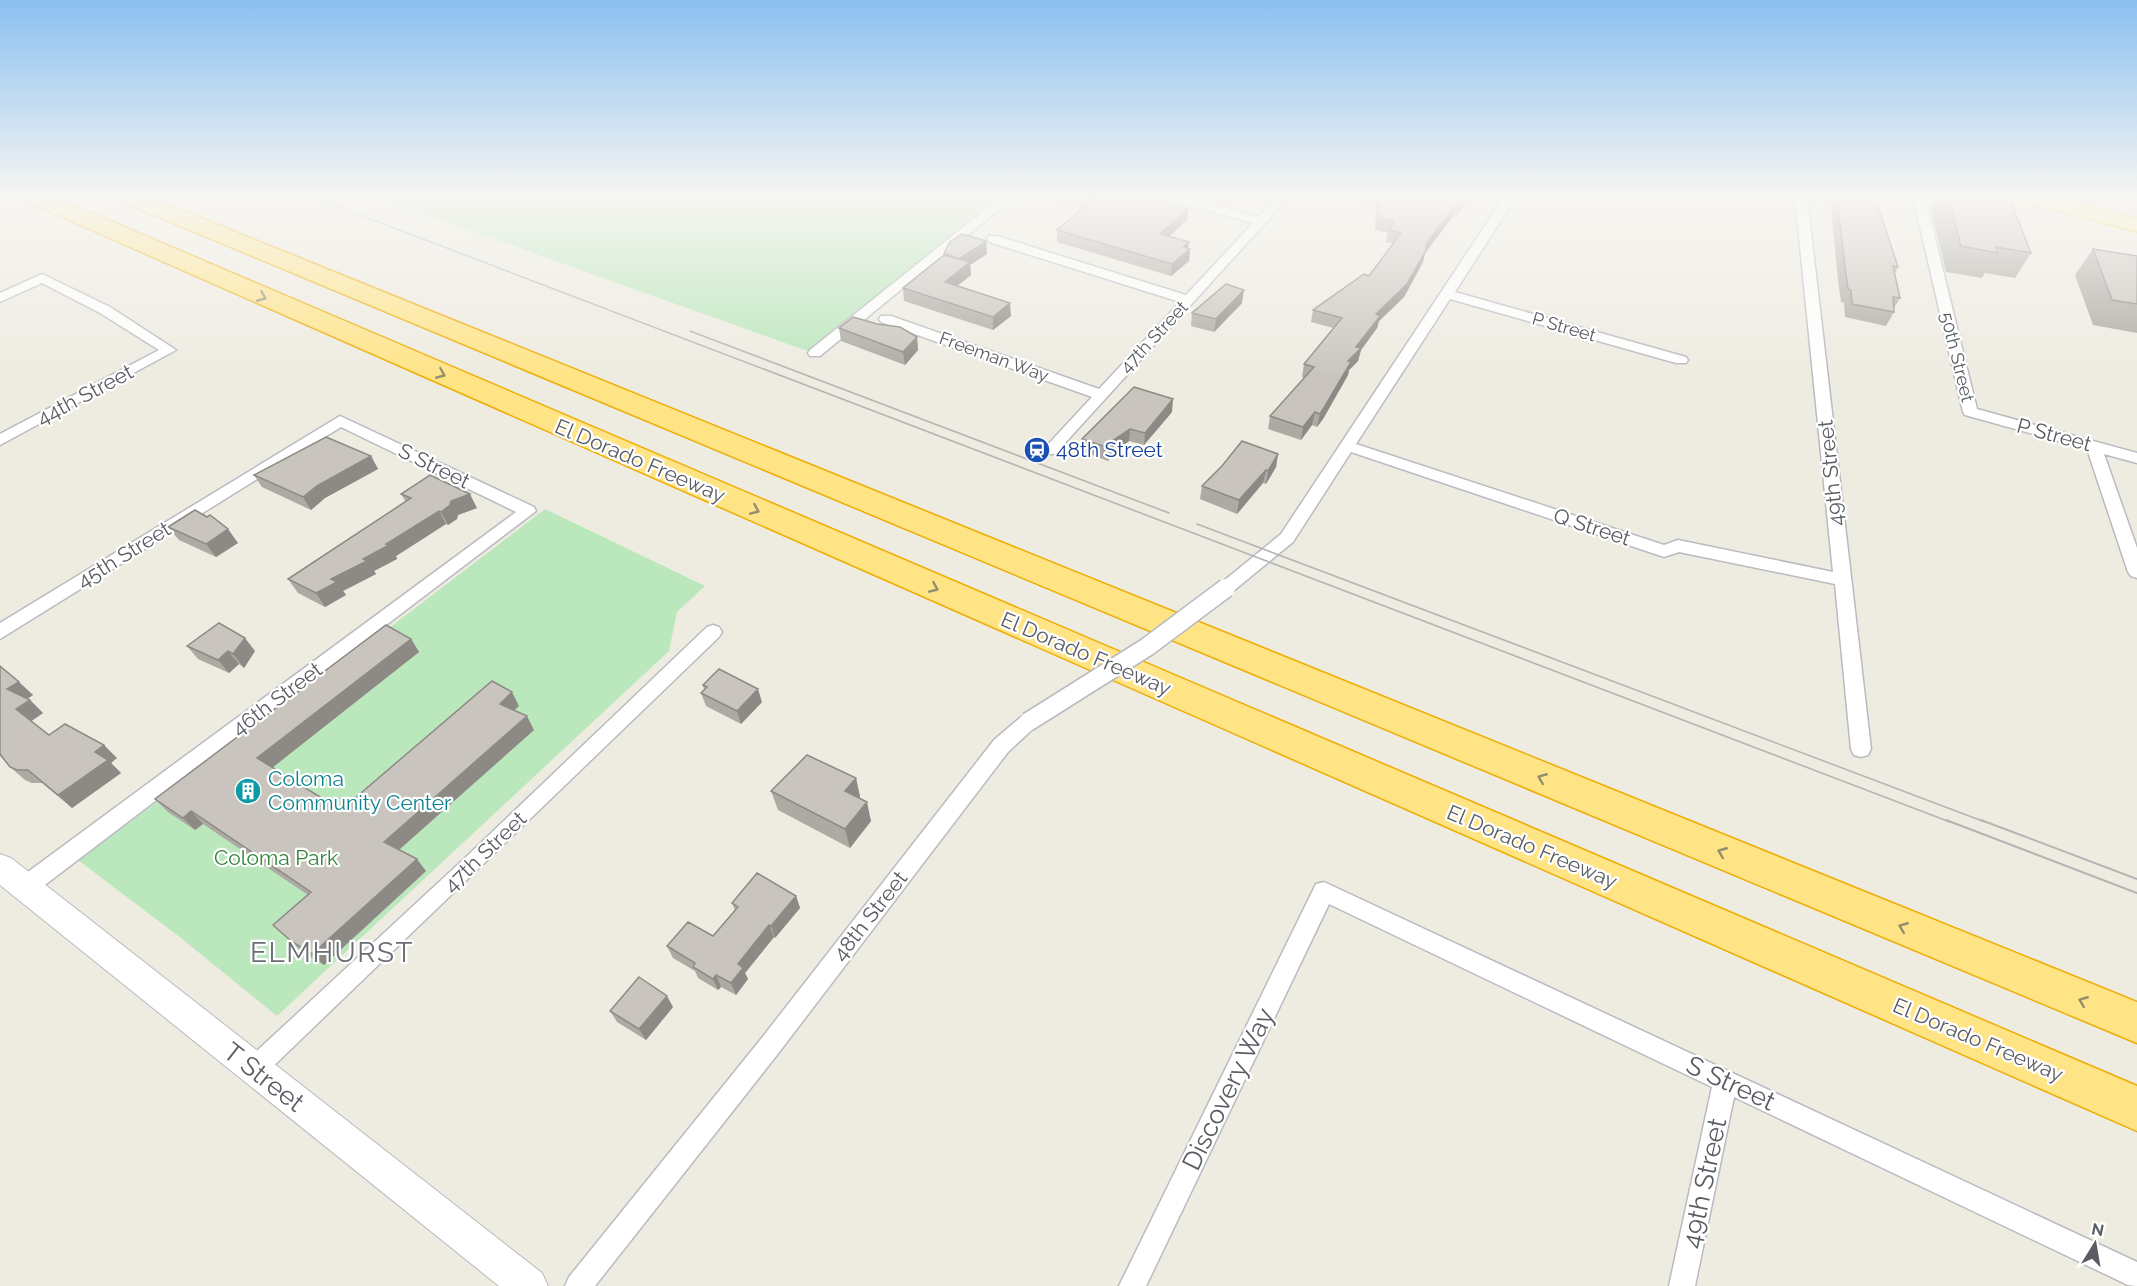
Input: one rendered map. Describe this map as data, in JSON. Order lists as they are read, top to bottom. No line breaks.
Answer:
{"streets":{"highway":["El Dorado Freeway"],"street":["P Street","47th Street","Freeman Way","50th Street","44th Street","S Street","49th Street","Q Street","45th Street","46th Street","48th Street","T Street","Discovery Way"]},"crossings":[["P Street","50th Street"],["P Street","48th Street"],["47th Street","Freeman Way"],["47th Street","T Street"],["S Street","49th Street"],["S Street","45th Street"],["S Street","46th Street"],["S Street","Discovery Way"],["49th Street","Q Street"],["Q Street","48th Street"],["46th Street","T Street"]],"districts":["ELMHURST"],"parks":["Coloma Park"],"places":{"station":["48th Street"],"building":["Coloma Community Center"]},"north":"top"}
